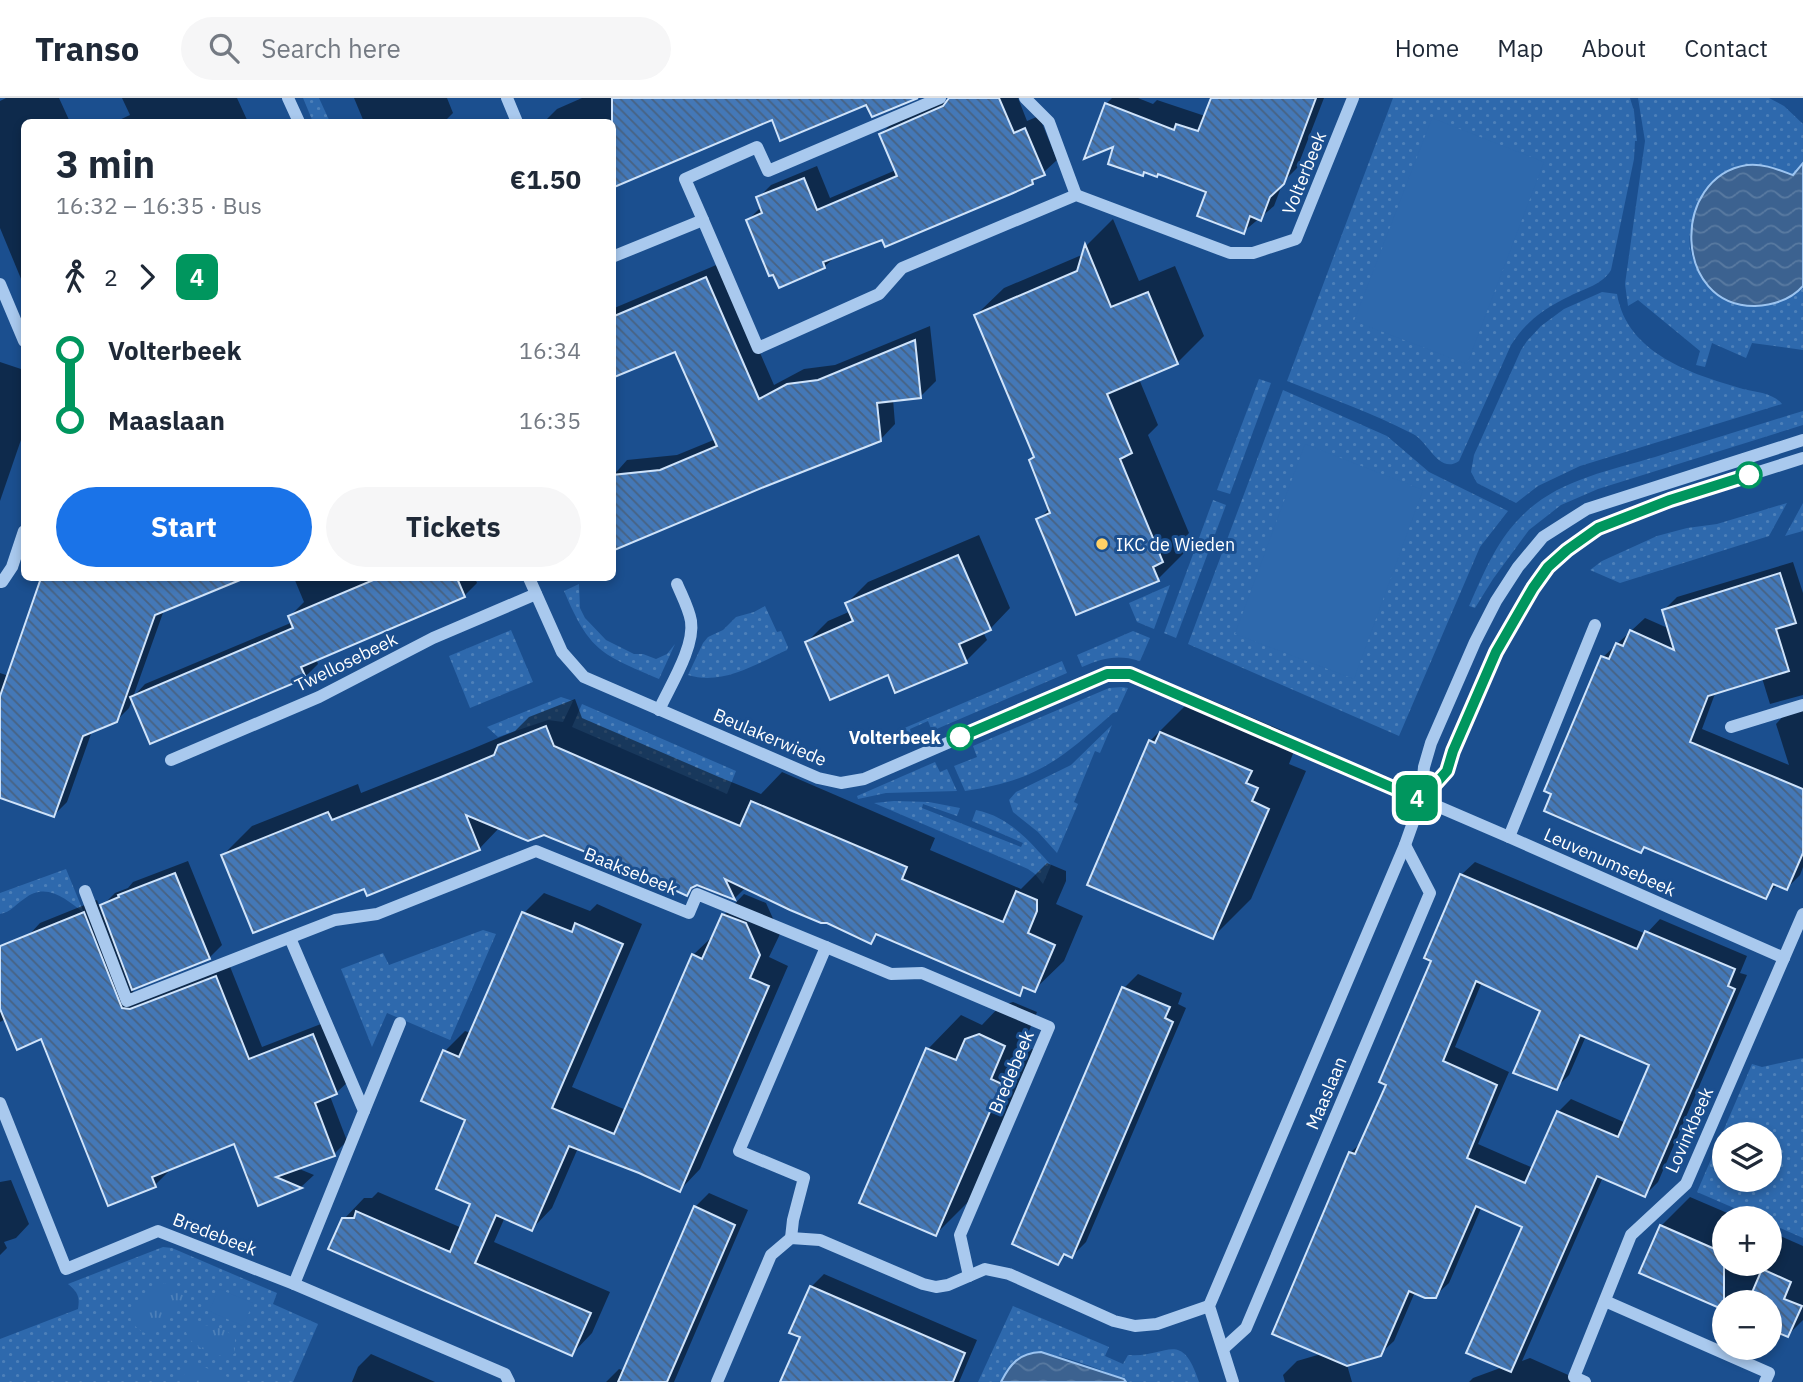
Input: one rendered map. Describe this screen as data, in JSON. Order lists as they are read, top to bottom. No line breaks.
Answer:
{"streets":{"street":["Volterbeek","Twellosebeek","Beulakerwiede","Leuvenumsebeek","Baaksebeek","Bredebeek","Maaslaan","Lovinkbeek"]},"crossings":[["Twellosebeek","Beulakerwiede"],["Beulakerwiede","Leuvenumsebeek"],["Beulakerwiede","Maaslaan"],["Leuvenumsebeek","Maaslaan"],["Leuvenumsebeek","Lovinkbeek"],["Baaksebeek","Bredebeek"]],"places":["IKC de Wieden","Volterbeek"],"lines":["bus line 4"],"page":{"header":"Transo","search":"Search here","nav":["Home","Map","About","Contact"],"on_map":"4","heading":["3 min","16:32 – 16:35 · Bus","€1.50"],"legs":["2","4"],"list":[{"name":"Volterbeek","value":"16:34"},{"name":"Maaslaan","value":"16:35"}],"buttons":["Start","Tickets"],"map_buttons":["+","−"]}}
